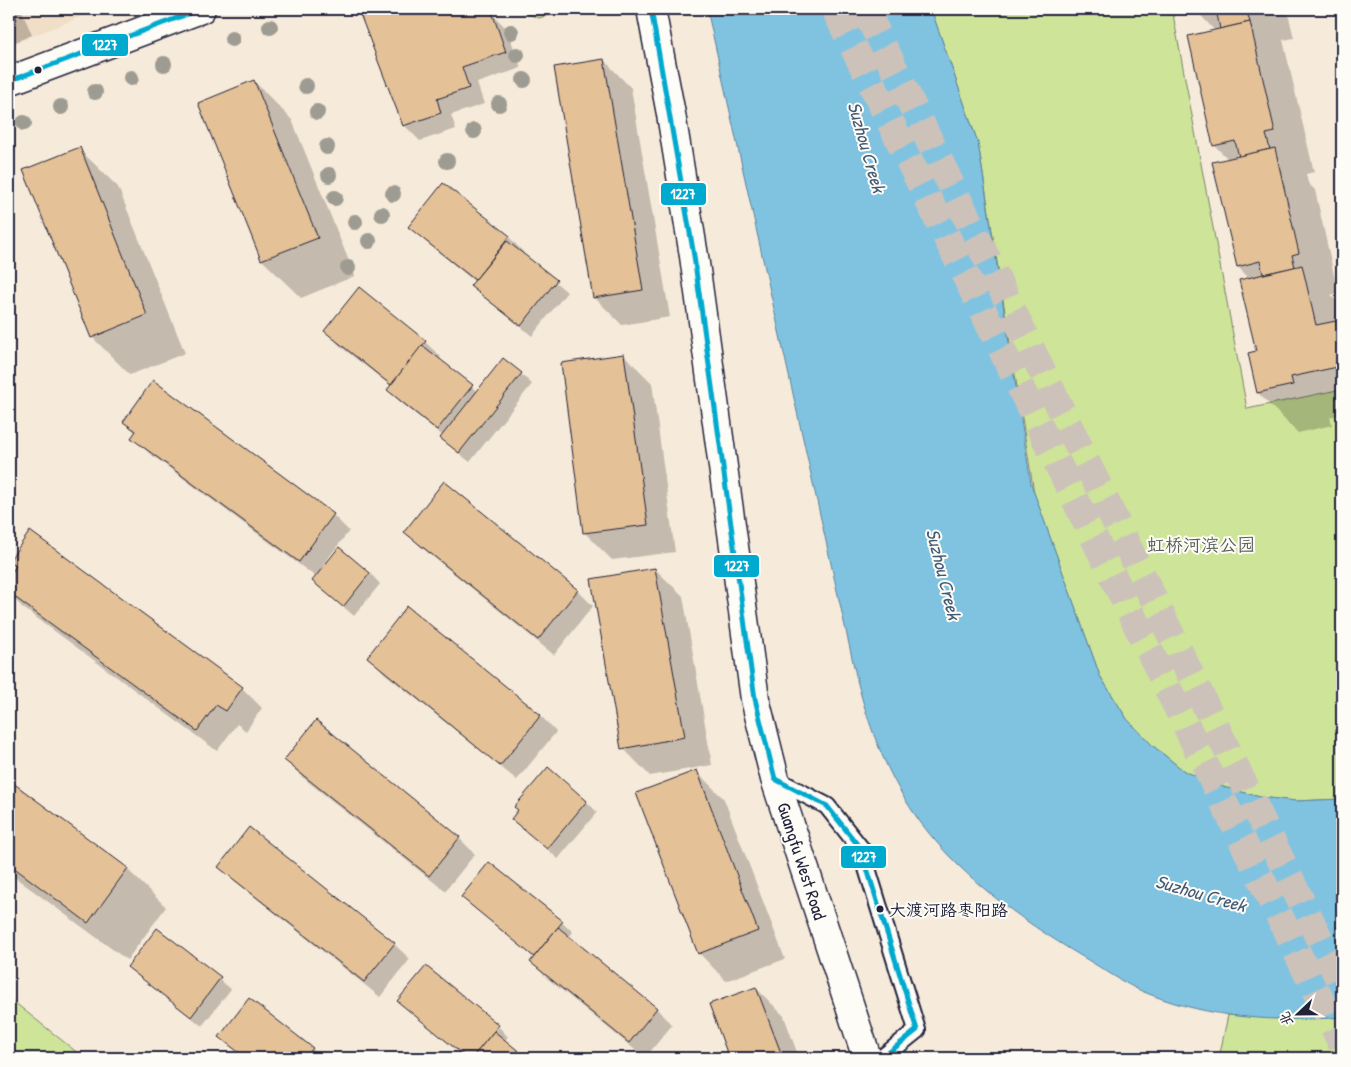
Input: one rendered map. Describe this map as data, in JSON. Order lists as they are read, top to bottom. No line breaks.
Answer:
{"streets":{"street":["Guangfu West Road"]},"water":["Suzhou Creek"],"parks":["虹桥河滨公园"],"places":["大渡河路枣阳路"],"lines":["transit line 1227"],"north":"left"}
